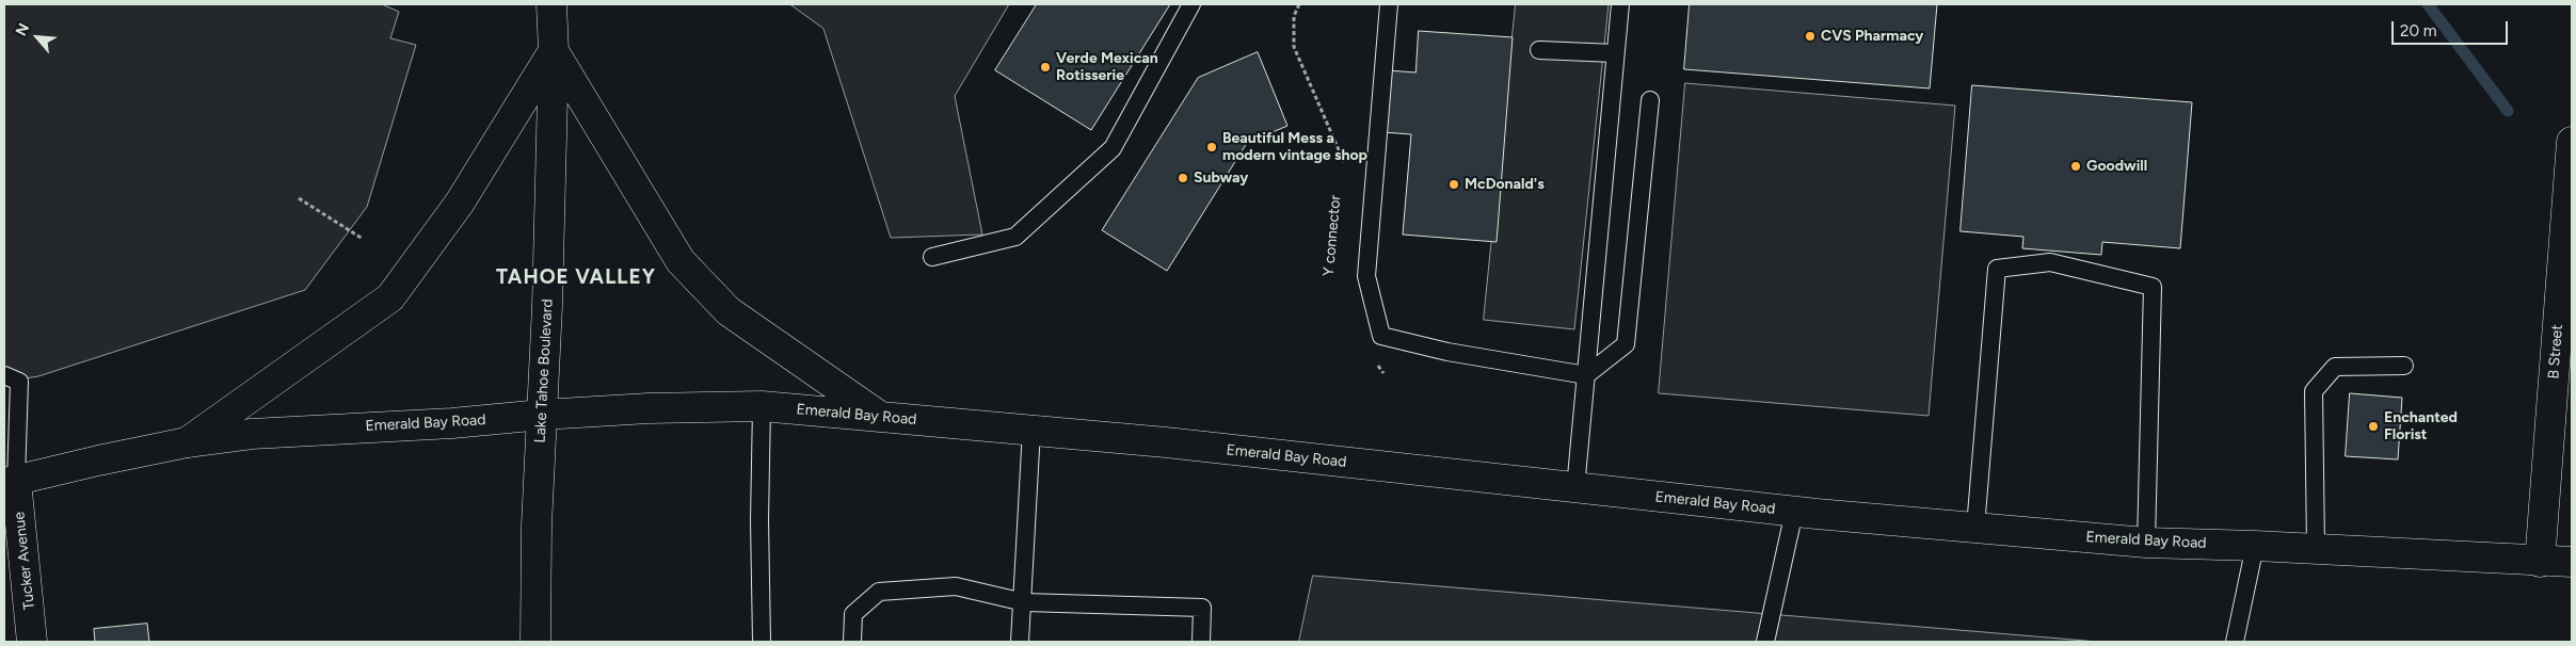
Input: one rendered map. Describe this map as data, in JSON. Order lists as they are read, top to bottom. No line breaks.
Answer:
{"streets":{"main road":["B Street","Lake Tahoe Boulevard","Emerald Bay Road","Tucker Avenue"]},"crossings":[["B Street","Emerald Bay Road"],["Lake Tahoe Boulevard","Emerald Bay Road"],["Emerald Bay Road","Tucker Avenue"]],"districts":["TAHOE VALLEY"],"places":["CVS Pharmacy","Verde Mexican Rotisserie","Beautiful Mess a modern vintage shop","Goodwill","Subway","McDonald's","Enchanted Florist"],"scale_bar":"20 m","north":"top left"}
